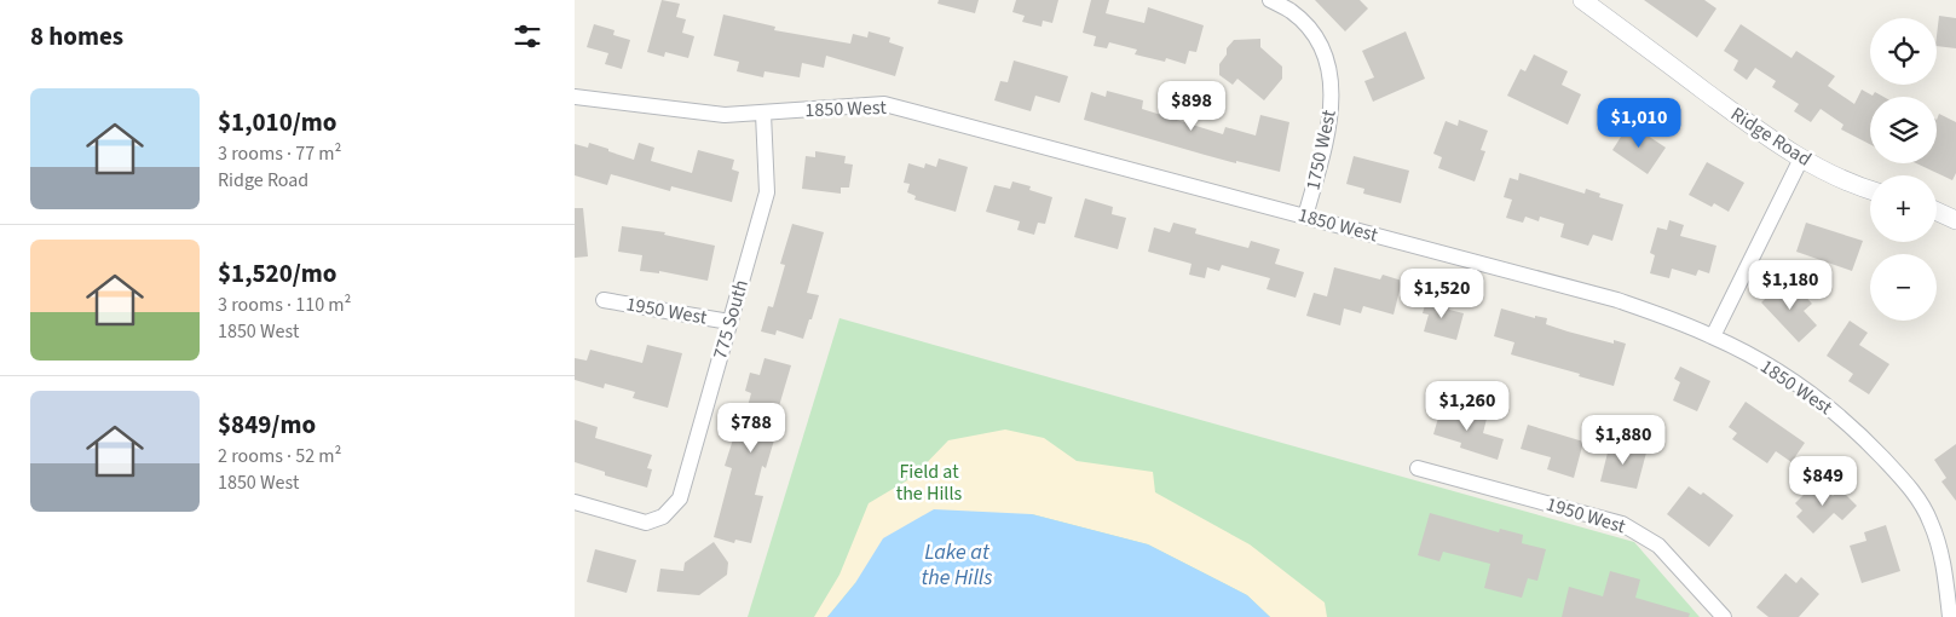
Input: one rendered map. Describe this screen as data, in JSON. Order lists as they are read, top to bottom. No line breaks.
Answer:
{"streets":{"street":["1850 West","Ridge Road","1750 West","1950 West","775 South"]},"crossings":[["1850 West","1750 West"],["1850 West","775 South"],["1950 West","775 South"]],"water":["Lake at the Hills"],"parks":["Field at the Hills"],"page":{"heading":"8 homes","map_buttons":["+","−"],"list":[{"name":"$1,010/mo","note":"3 rooms · 77 m² · Ridge Road"},{"name":"$1,520/mo","note":"3 rooms · 110 m² · 1850 West"},{"name":"$849/mo","note":"2 rooms · 52 m² · 1850 West"}],"price":["$898","$1,010","$1,180","$1,520","$1,260","$788","$1,880","$849"]}}
